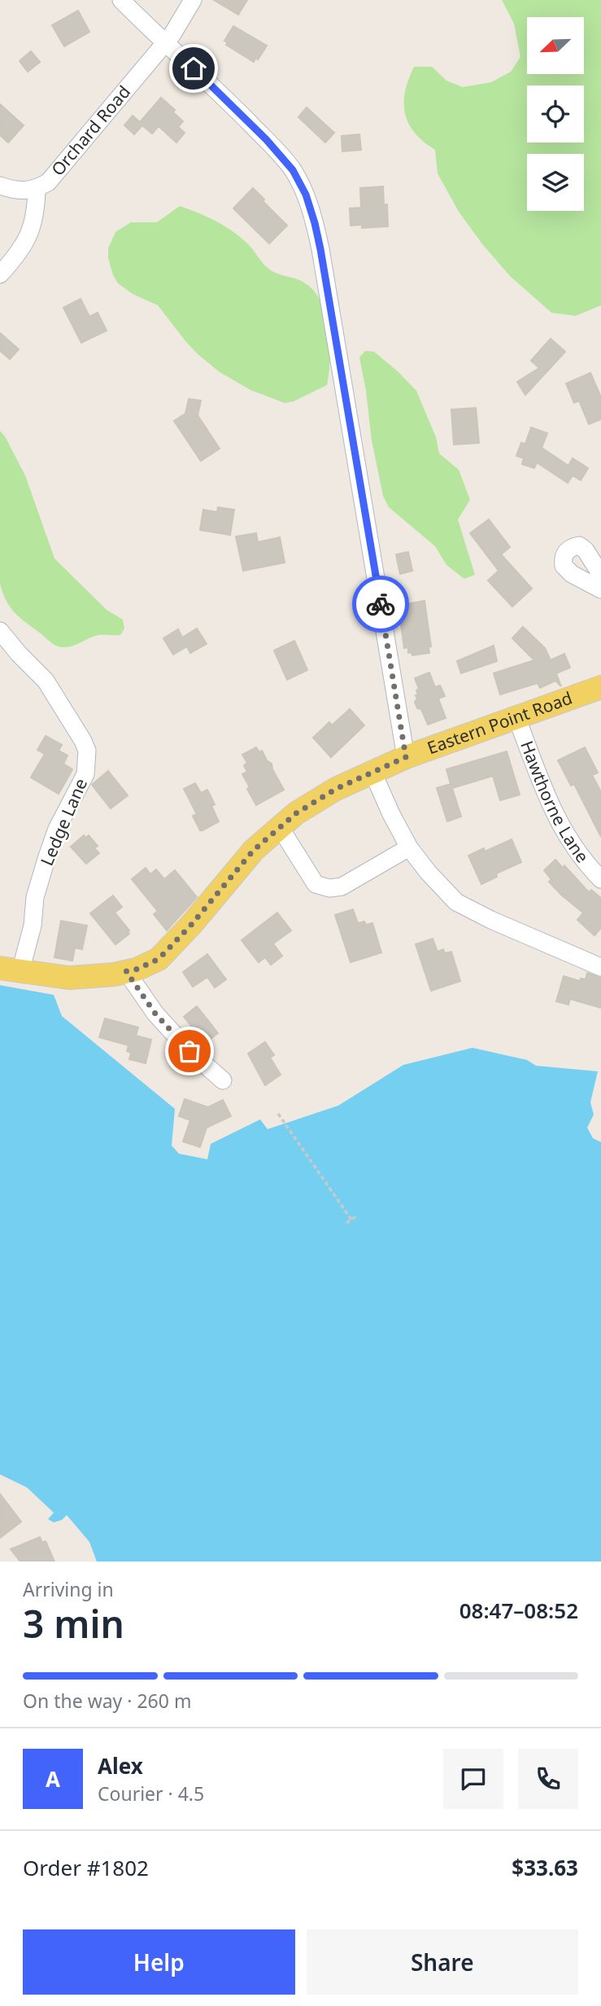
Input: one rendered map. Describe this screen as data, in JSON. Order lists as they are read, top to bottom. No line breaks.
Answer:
{"streets":{"main road":["Eastern Point Road"],"street":["Orchard Road","Hawthorne Lane","Ledge Lane"]},"crossings":[["Eastern Point Road","Hawthorne Lane"],["Eastern Point Road","Ledge Lane"]],"north":"bottom left","page":{"heading":["3 min","Arriving in","08:47–08:52"],"panel":["Alex","Courier · 4.5","Order #1802","$33.63"],"bar":"On the way · 260 m","round":"A","buttons":["Help","Share"]}}
